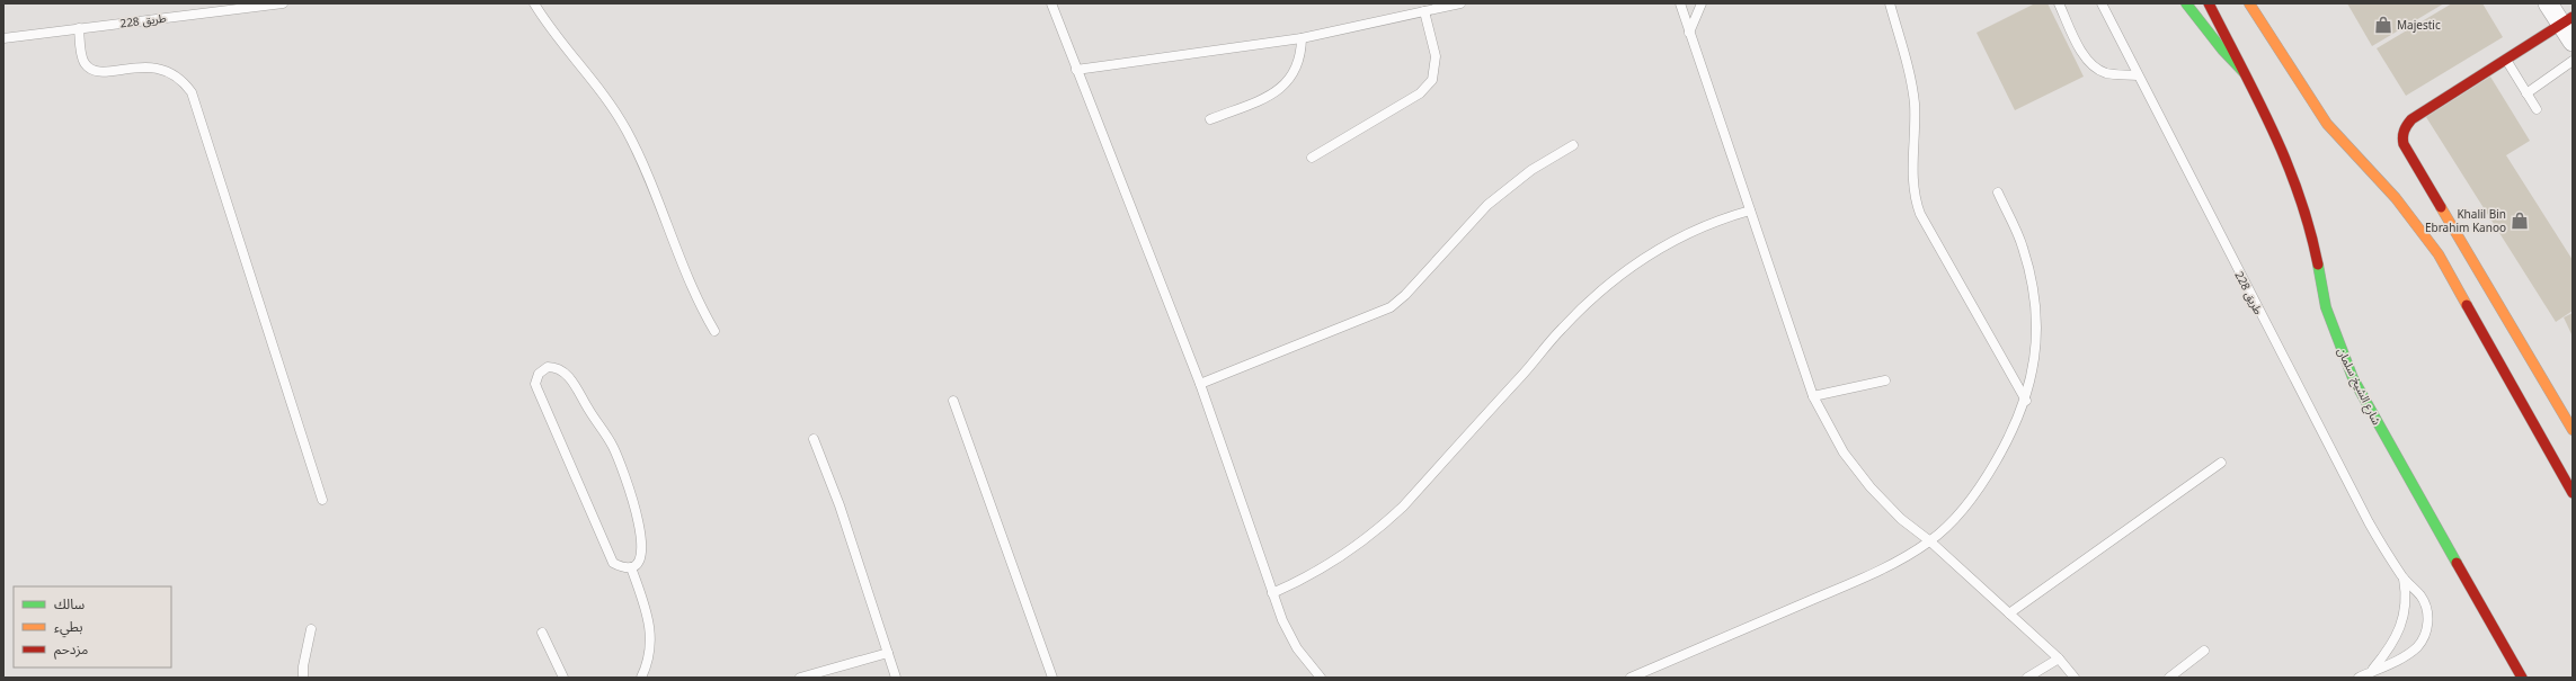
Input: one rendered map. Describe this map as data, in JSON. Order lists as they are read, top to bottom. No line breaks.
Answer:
{"streets":{"main road":["شارع الشيخ سلمان"],"lane":["طريق 228"]},"places":{"shop":["Majestic","Khalil Bin Ebrahim Kanoo"]},"legend":["سالك","بطيء","مزدحم"]}
